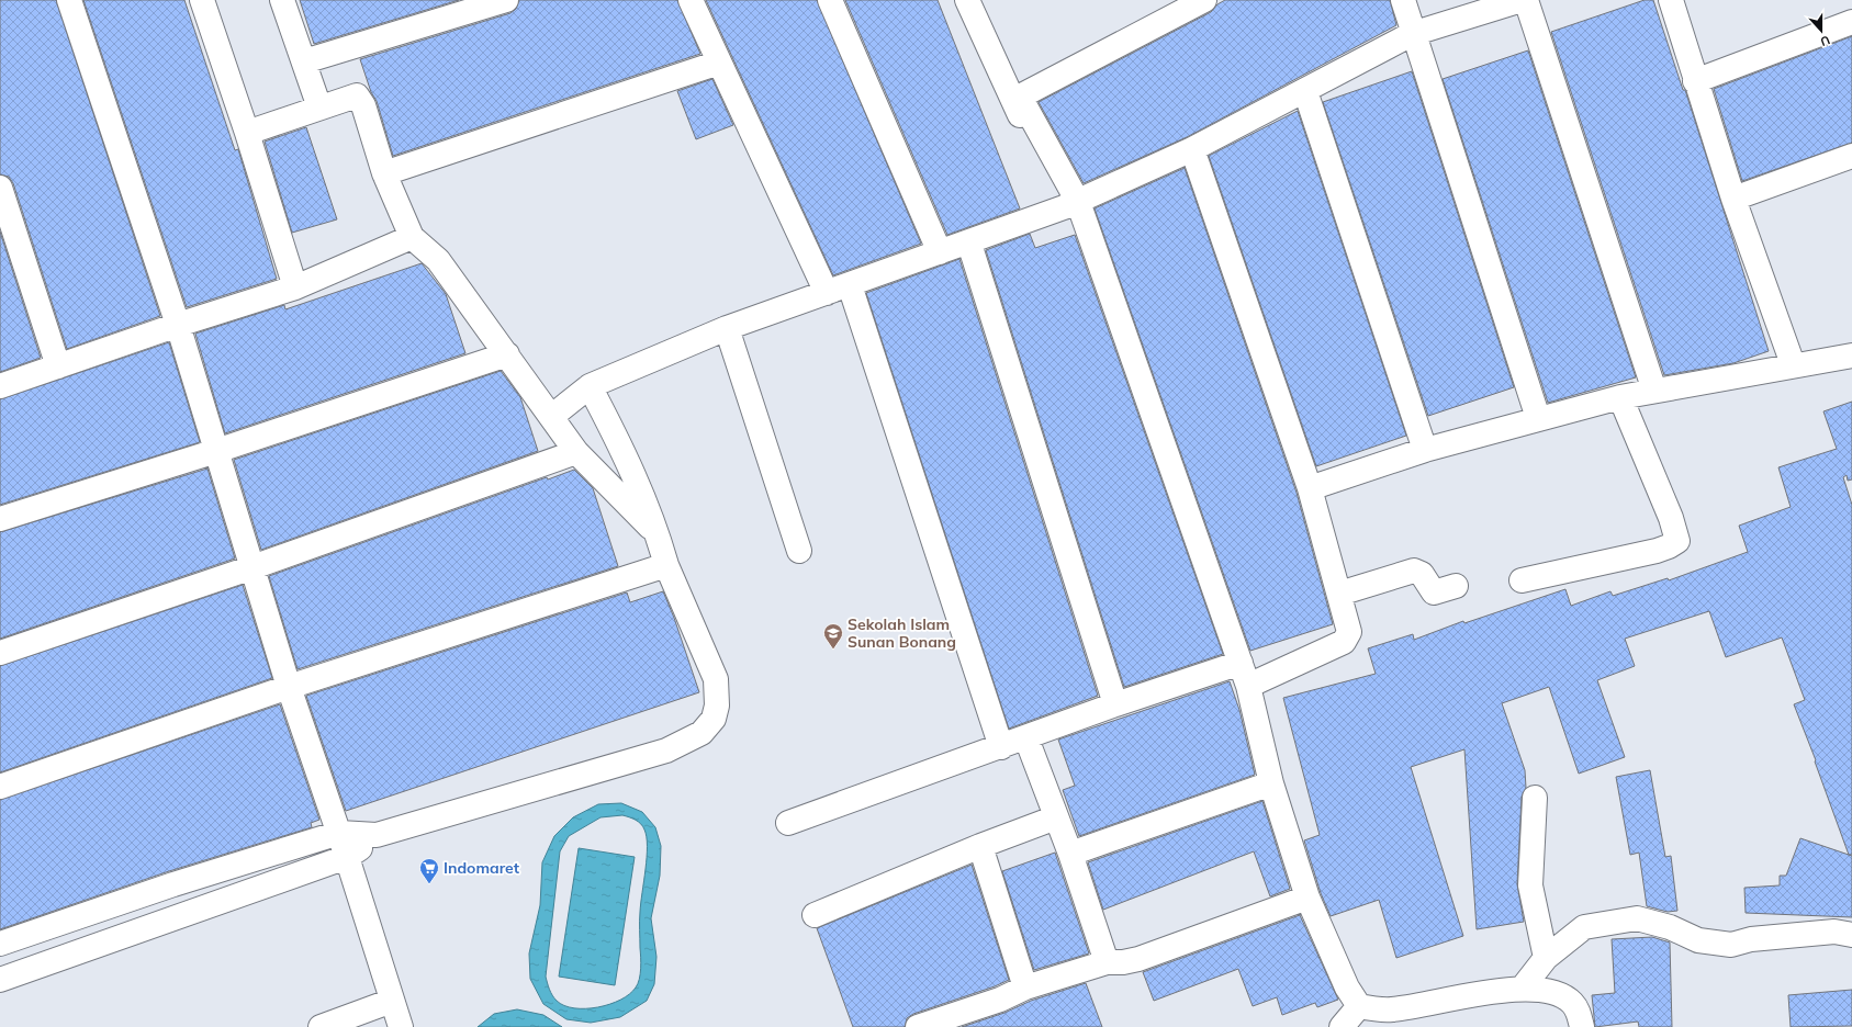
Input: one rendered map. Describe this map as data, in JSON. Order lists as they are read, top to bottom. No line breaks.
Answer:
{"places":{"school or university":["Sekolah Islam Sunan Bonang"],"supermarket":["Indomaret"]},"north":"bottom"}
